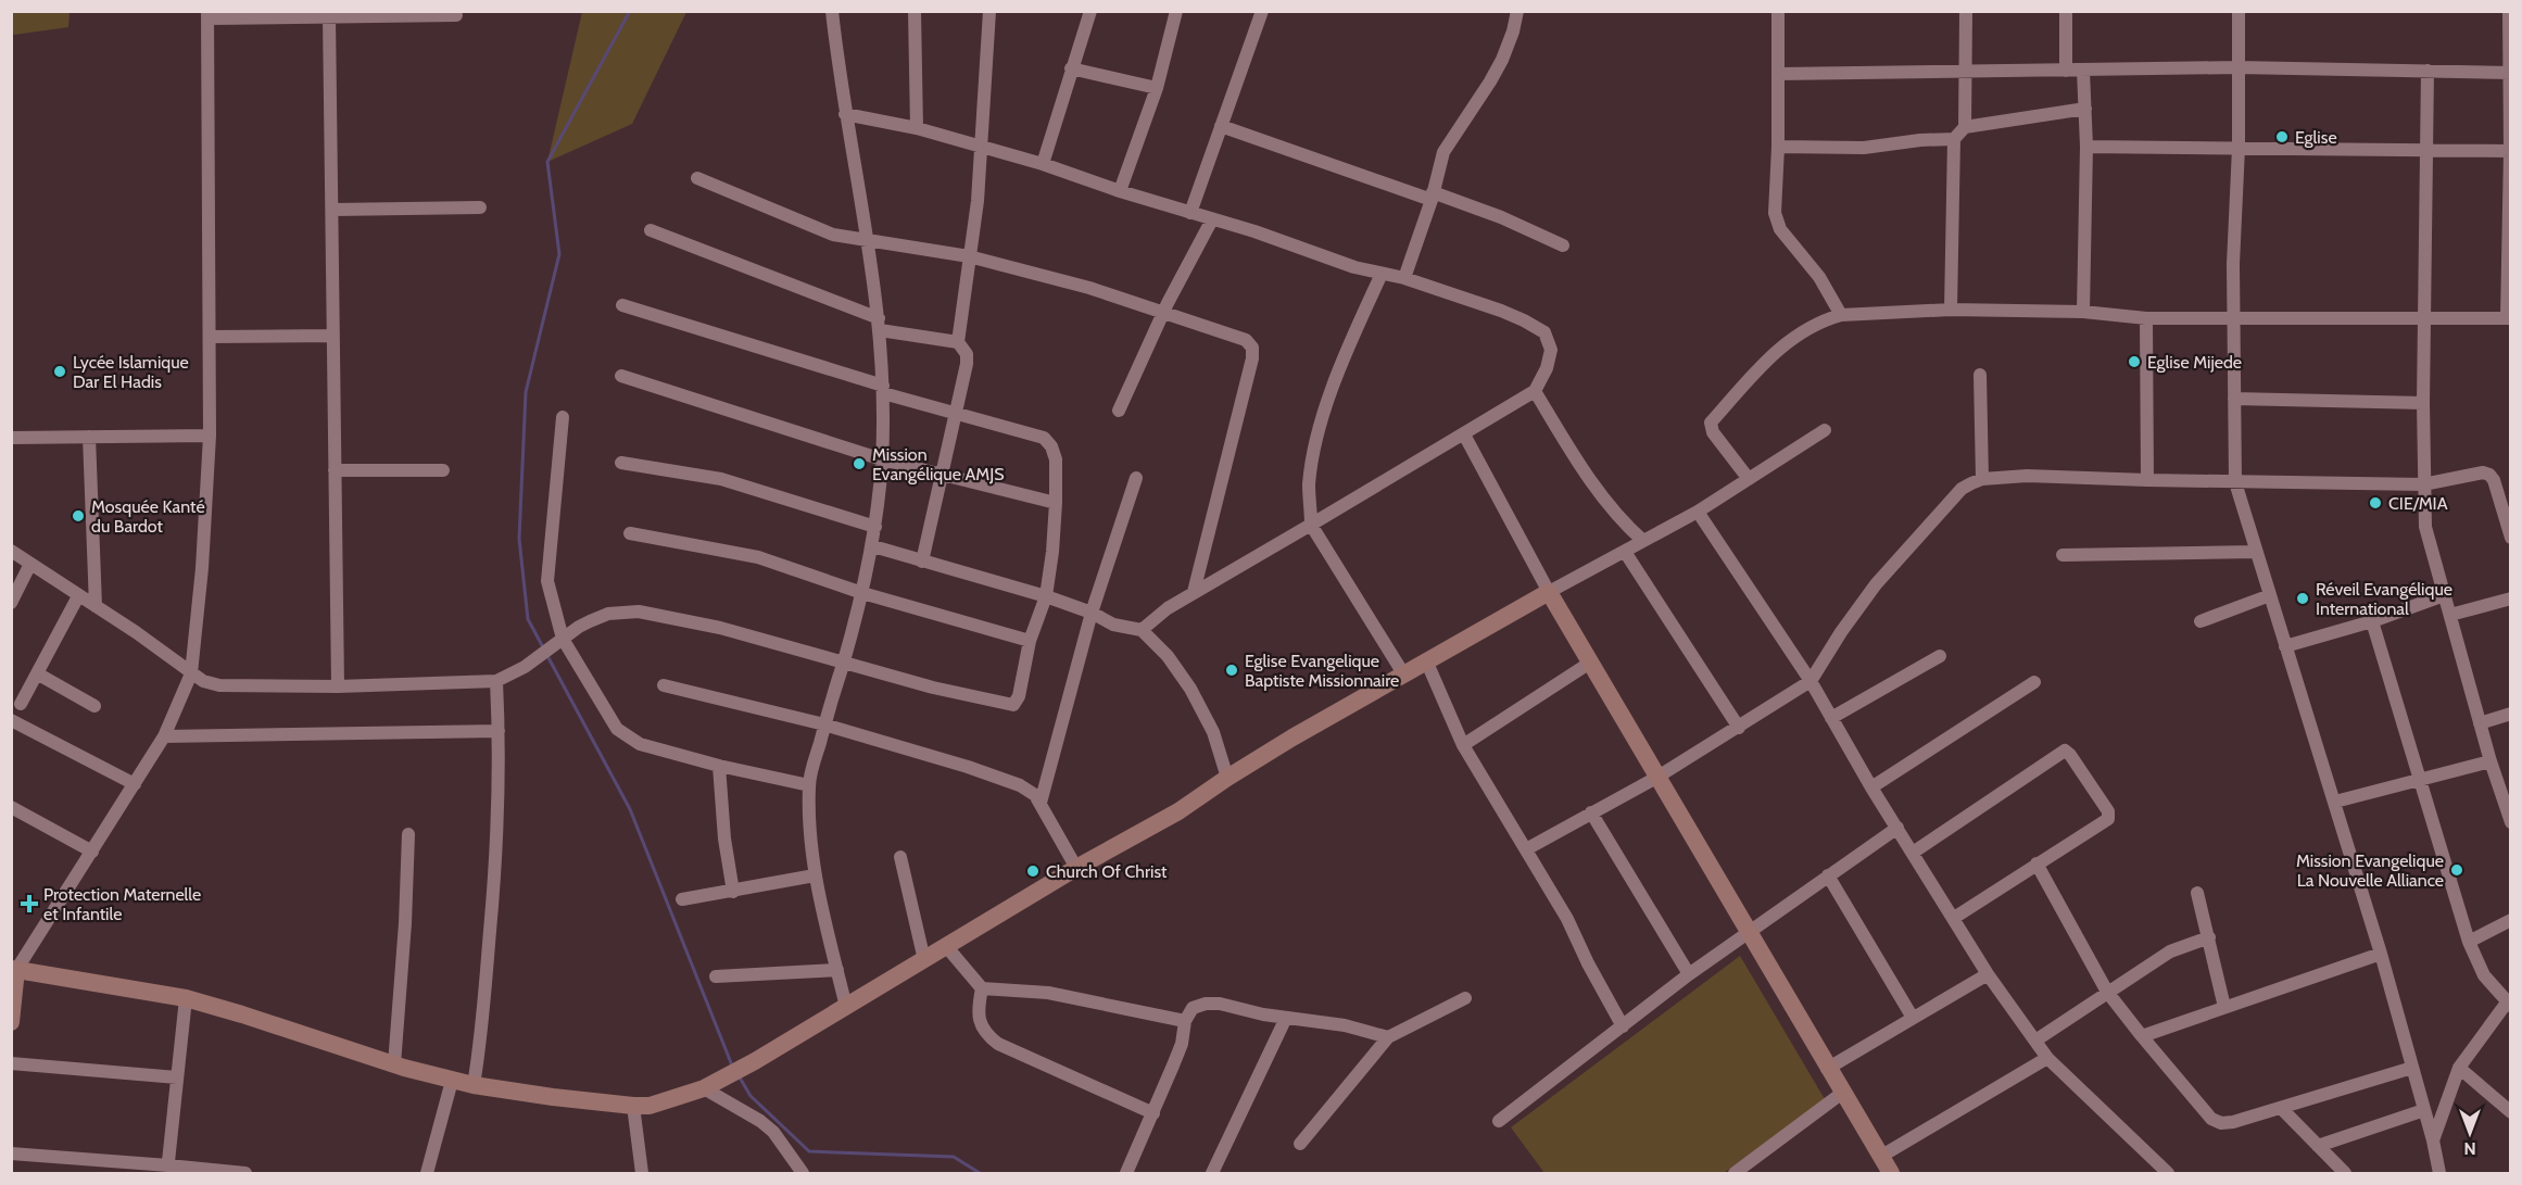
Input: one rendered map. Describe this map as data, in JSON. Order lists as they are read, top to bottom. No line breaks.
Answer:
{"places":{"other":["Eglise","Eglise Mijede","Lycée Islamique Dar El Hadis","Mission Evangélique AMJS","CIE/MIA","Mosquée Kanté du Bardot","Réveil Evangélique International","Eglise Evangelique Baptiste Missionnaire","Mission Evangelique La Nouvelle Alliance","Church Of Christ"],"health":["Protection Maternelle et Infantile"]},"north":"bottom"}
